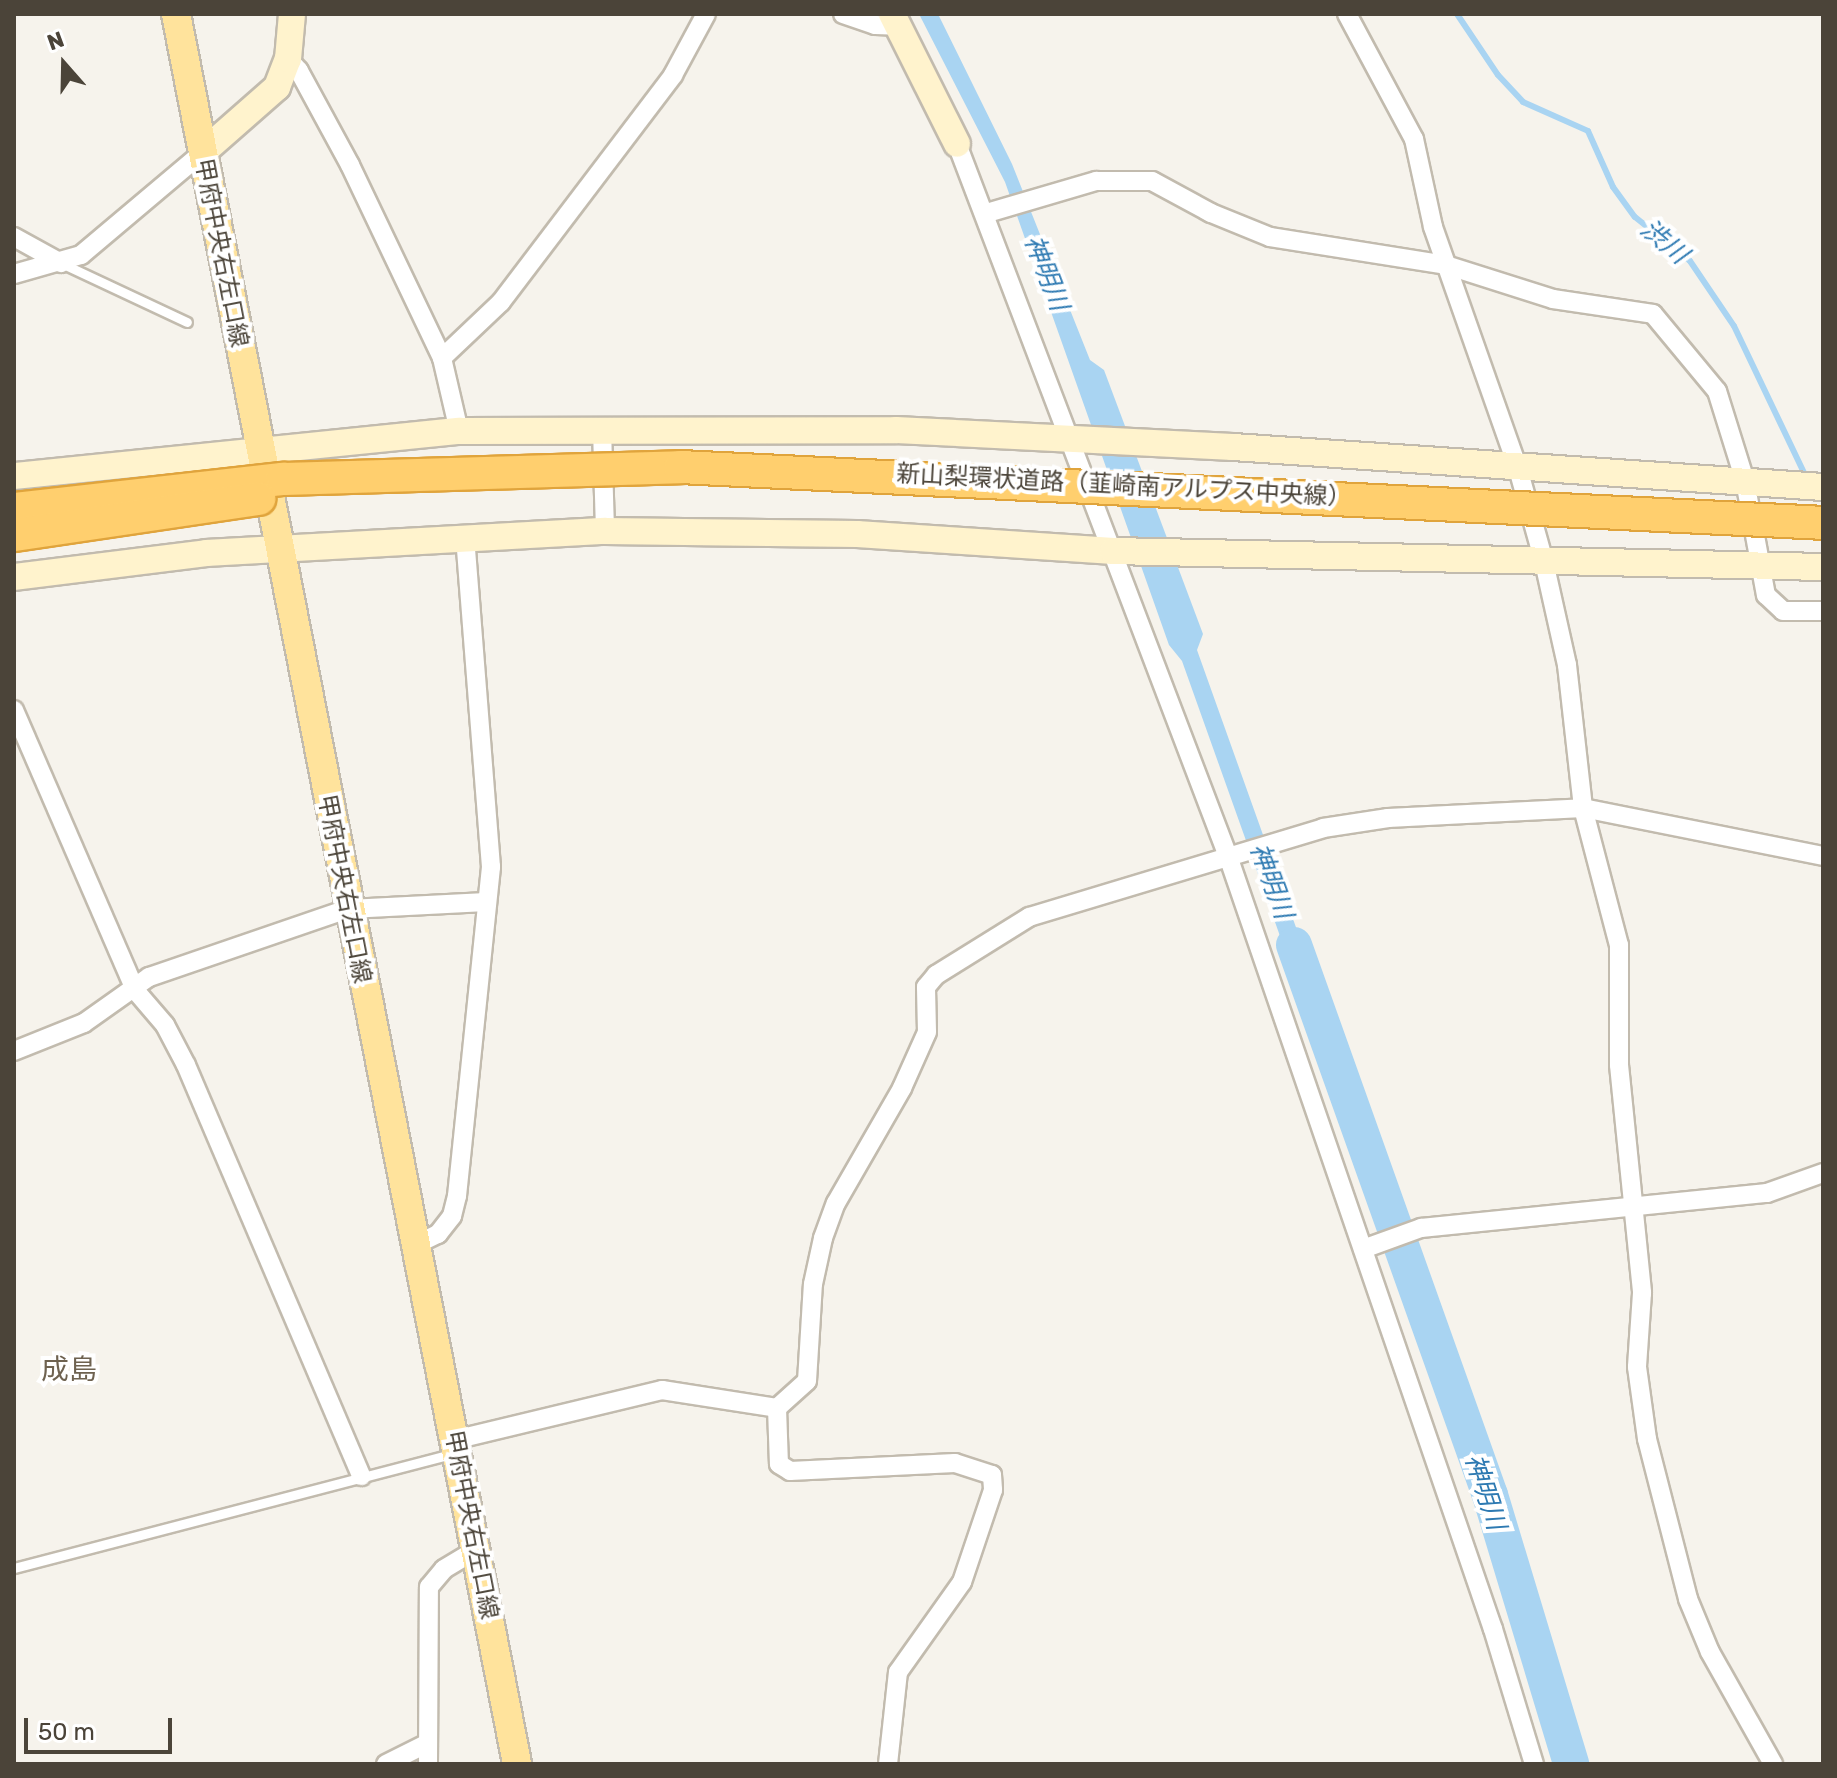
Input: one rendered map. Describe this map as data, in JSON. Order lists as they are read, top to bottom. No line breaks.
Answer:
{"streets":{"highway":["新山梨環状道路（韮崎南アルプス中央線）"],"main road":["甲府中央右左口線"]},"districts":["成島"],"water":["渋川","神明川"],"scale_bar":"50 m","north":"top"}
